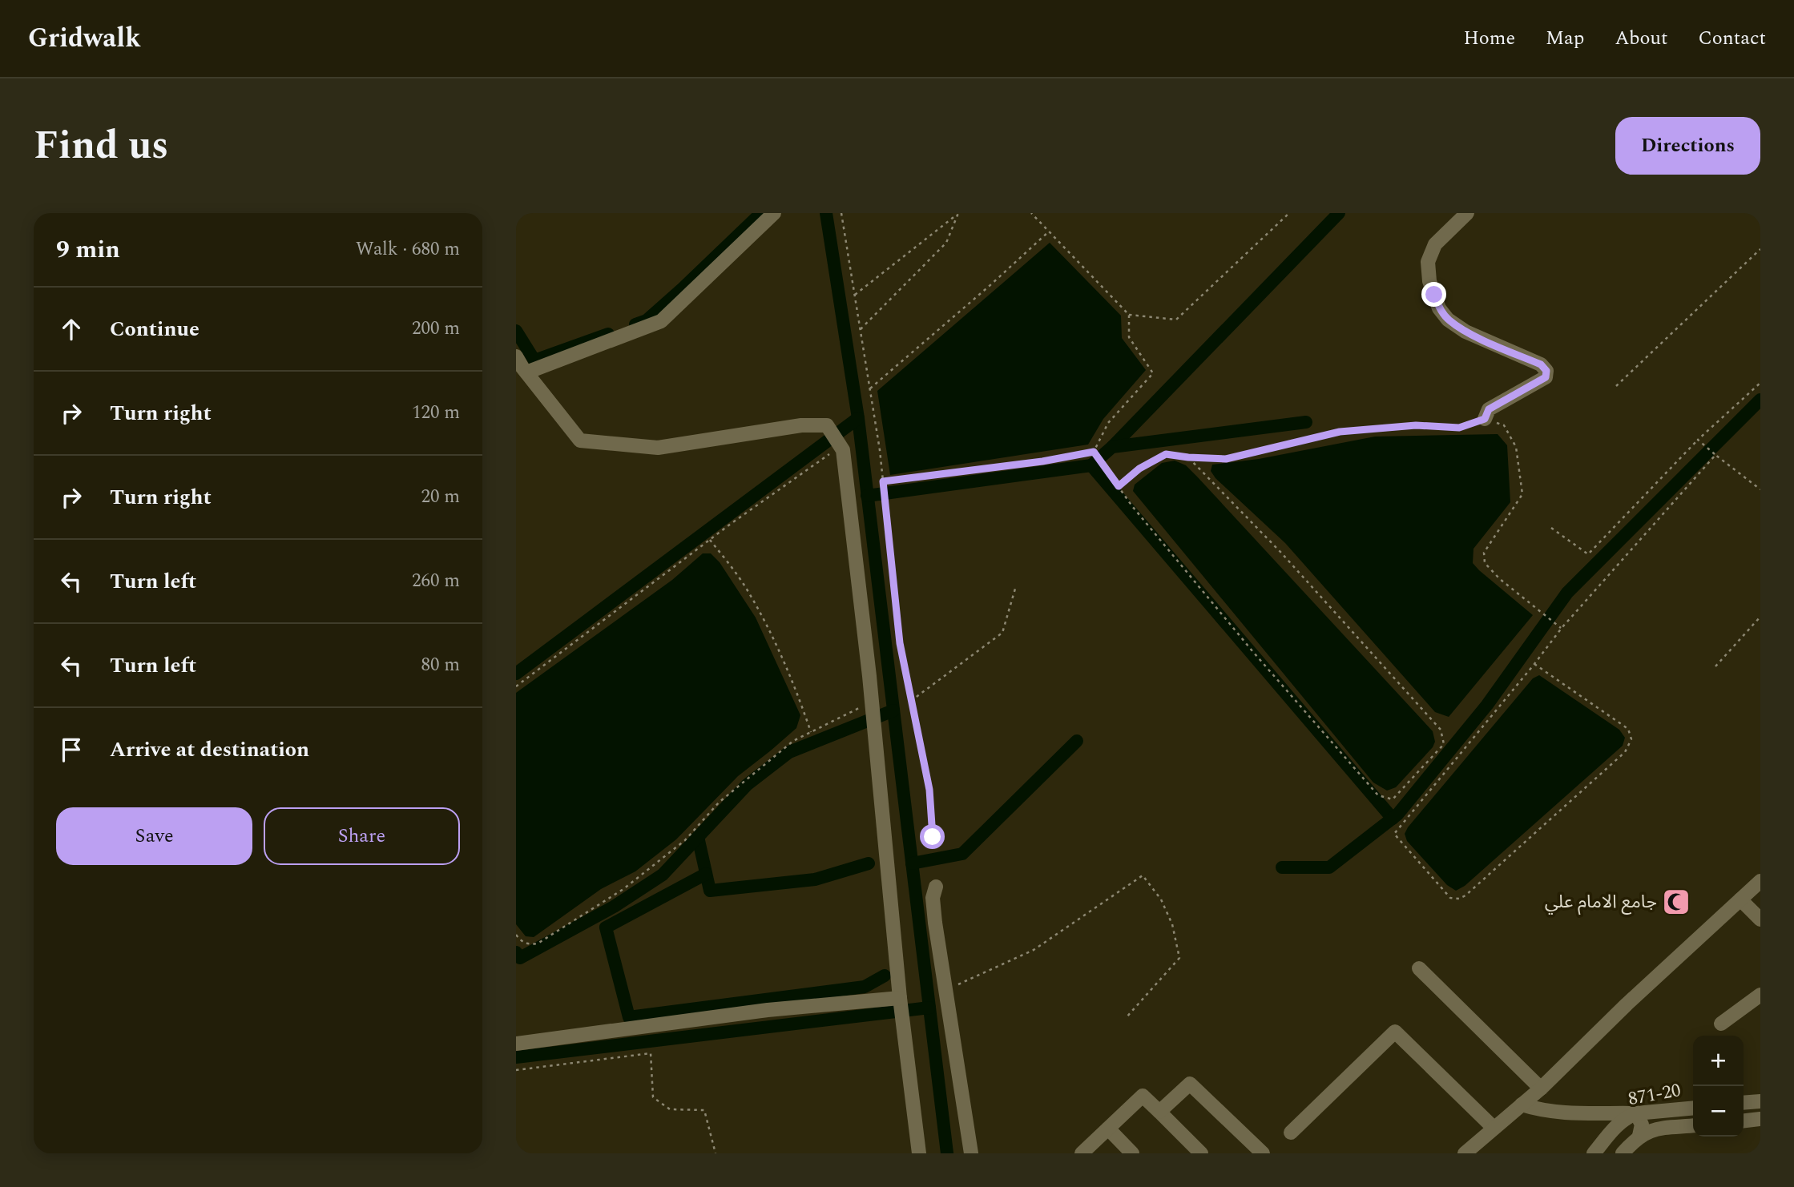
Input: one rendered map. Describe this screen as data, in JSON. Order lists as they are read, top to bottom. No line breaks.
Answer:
{"streets":{"street":["871-20"]},"places":{"mosque":["جامع اﻻمام علي"]},"page":{"header":"Gridwalk","nav":["Home","Map","About","Contact"],"title":"Find us","buttons":["Directions",["Save","Share"]],"heading":["9 min","Walk · 680 m"],"list":[["Continue","200 m"],["Turn right","120 m"],["Turn right","20 m"],["Turn left","260 m"],["Turn left","80 m"],"Arrive at destination"],"map_buttons":["+","−"]}}
